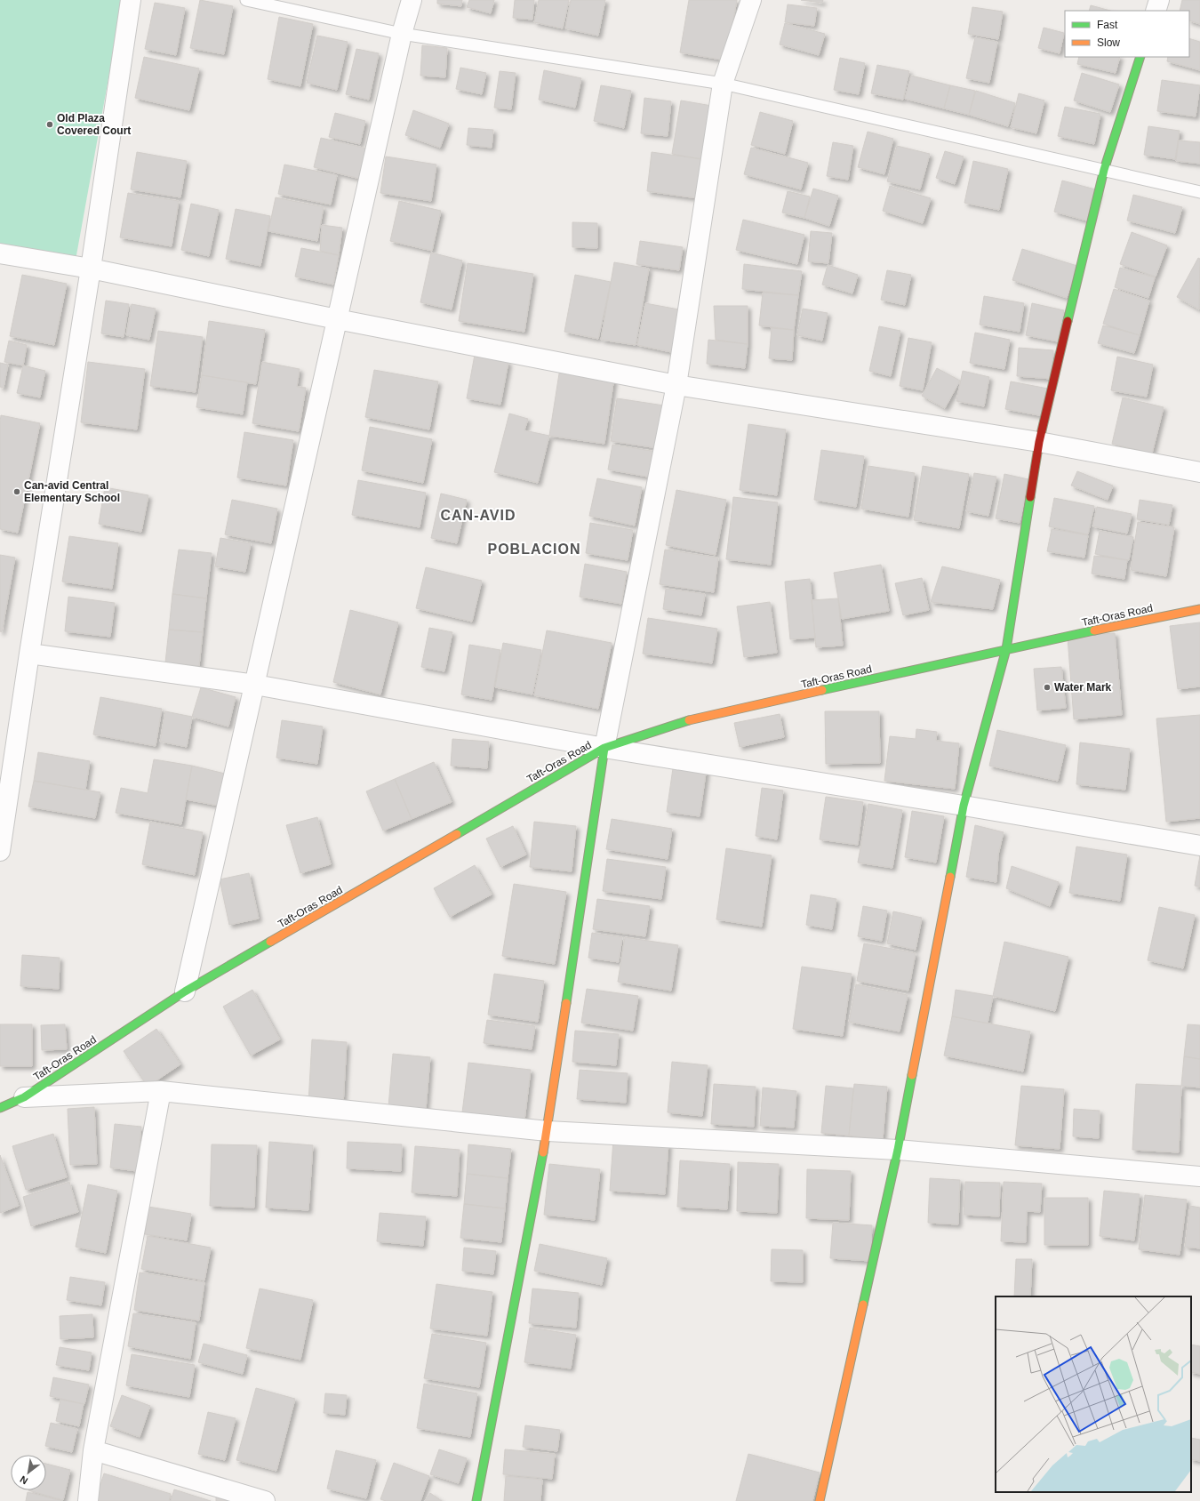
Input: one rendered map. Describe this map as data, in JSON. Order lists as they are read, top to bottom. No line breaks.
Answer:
{"streets":{"street":["Taft-Oras Road"]},"districts":["CAN-AVID","POBLACION"],"places":["Old Plaza Covered Court","Can-avid Central Elementary School","Water Mark"],"legend":["Fast","Slow"],"north":"bottom left"}
